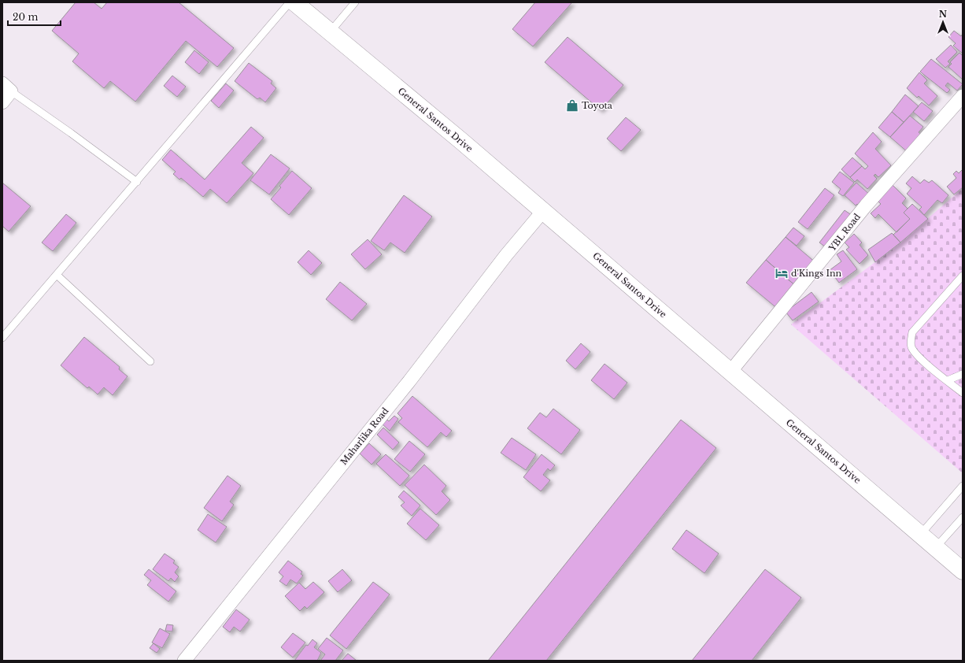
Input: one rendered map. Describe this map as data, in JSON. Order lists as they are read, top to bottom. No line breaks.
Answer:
{"streets":{"highway":["General Santos Drive"],"street":["YBL Road","Maharlika Road"]},"crossings":[["General Santos Drive","YBL Road"],["General Santos Drive","Maharlika Road"]],"places":{"shop":["Toyota"],"hotel":["d'Kings Inn"]},"scale_bar":"20 m","north":"top"}
